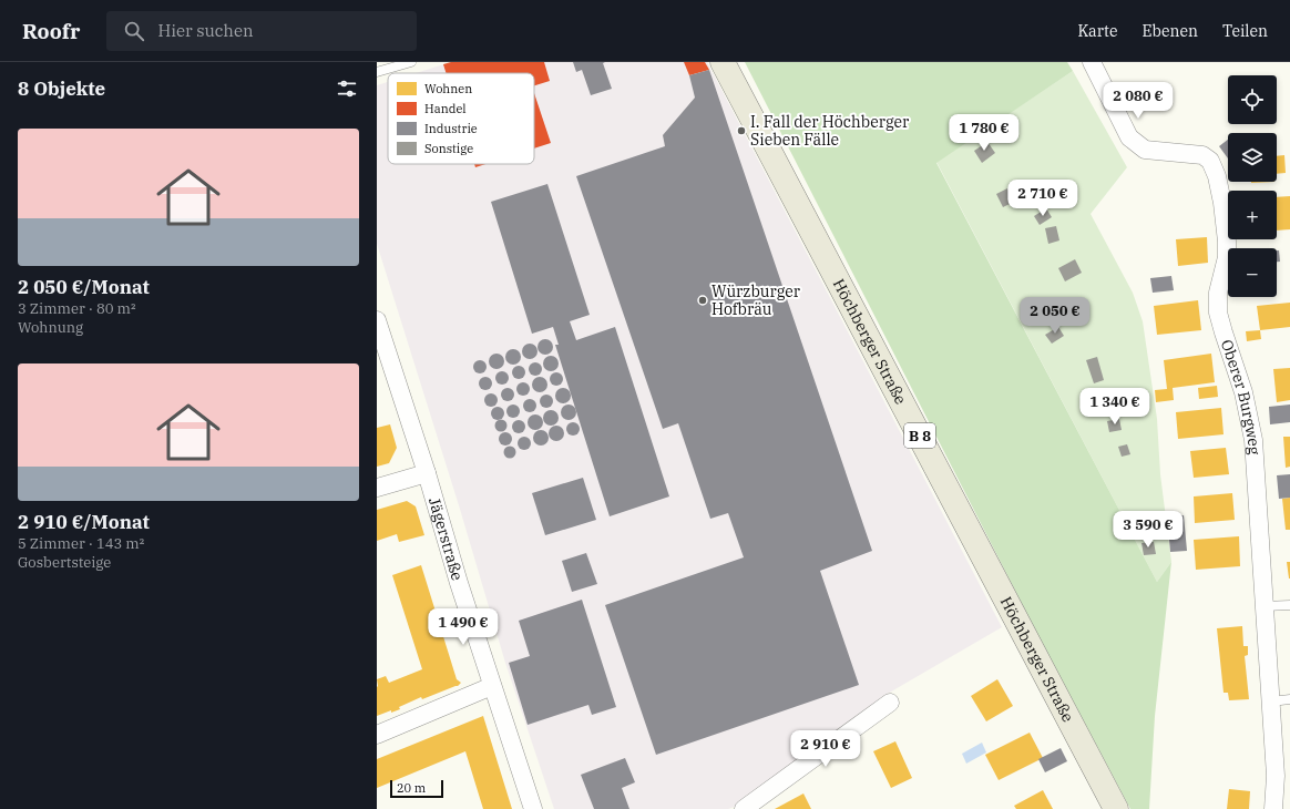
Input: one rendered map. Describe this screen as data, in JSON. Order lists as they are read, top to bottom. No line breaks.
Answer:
{"streets":{"main road":["Höchberger Straße","B 8"],"street":["Oberer Burgweg","Jägerstraße"]},"places":["I. Fall der Höchberger Sieben Fälle","Würzburger Hofbräu"],"legend":["Wohnen","Handel","Industrie","Sonstige"],"scale_bar":"20 m","page":{"header":"Roofr","search":"Hier suchen","nav":["Karte","Ebenen","Teilen"],"heading":"8 Objekte","map_buttons":["+","−"],"price":["2 080 €","1 780 €","2 710 €","2 050 €","1 340 €","3 590 €","1 490 €","2 910 €"],"list":[{"name":"2 050 €/Monat","note":"3 Zimmer · 80 m² · Wohnung"},{"name":"2 910 €/Monat","note":"5 Zimmer · 143 m² · Gosbertsteige"}],"scale":"20 m"}}
